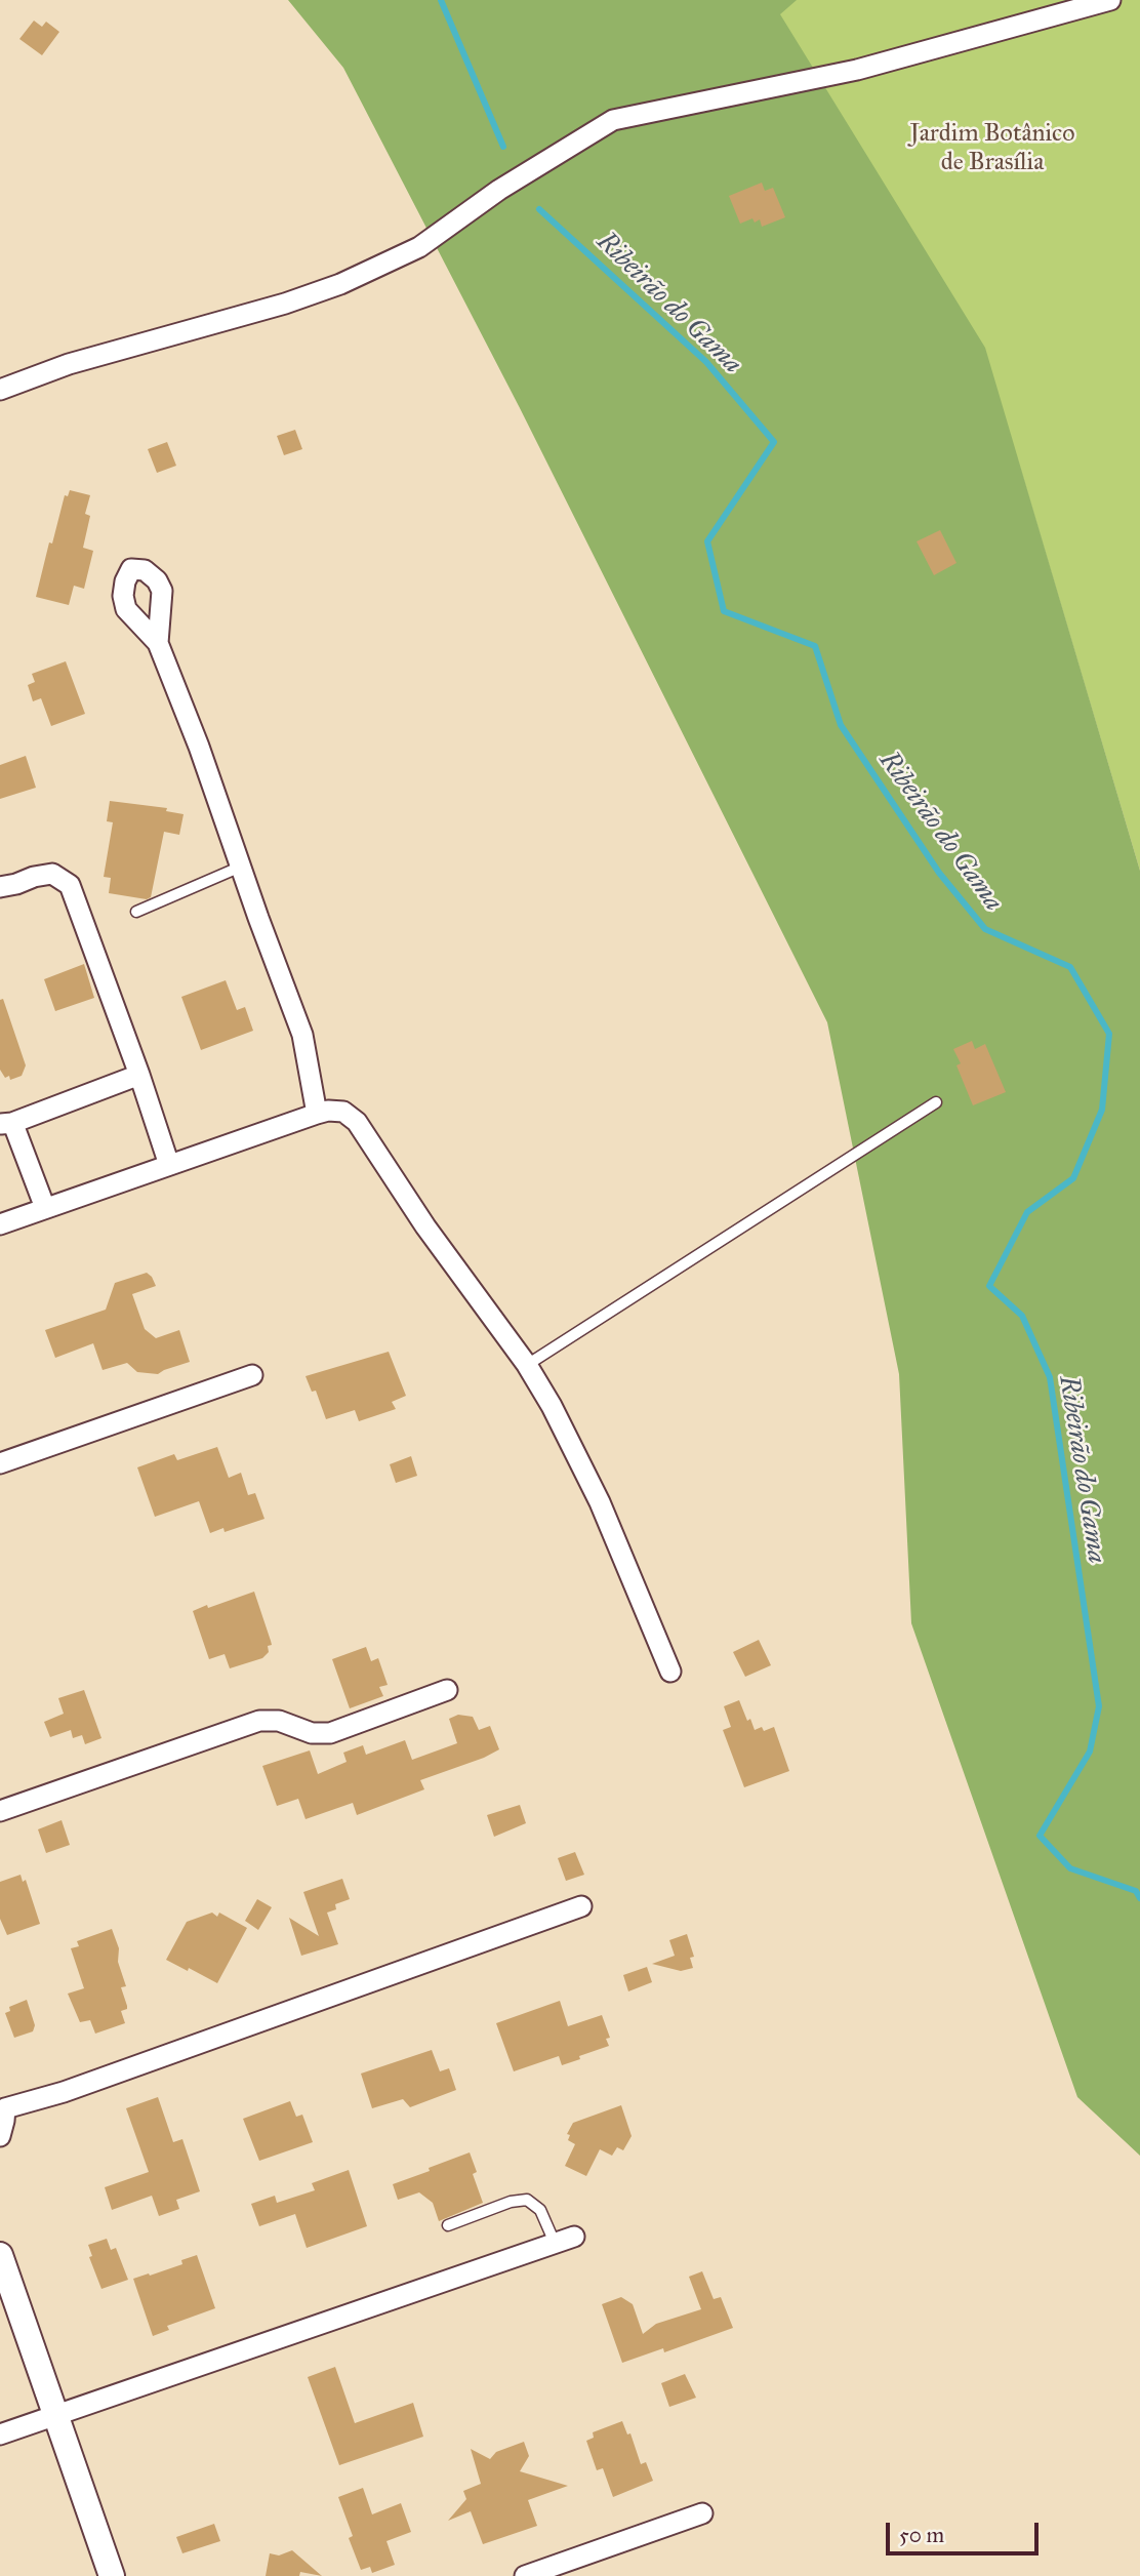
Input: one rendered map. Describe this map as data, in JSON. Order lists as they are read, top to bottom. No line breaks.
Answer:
{"water":["Ribeirão do Gama"],"parks":["Jardim Botânico de Brasília"],"scale_bar":"50 m"}
